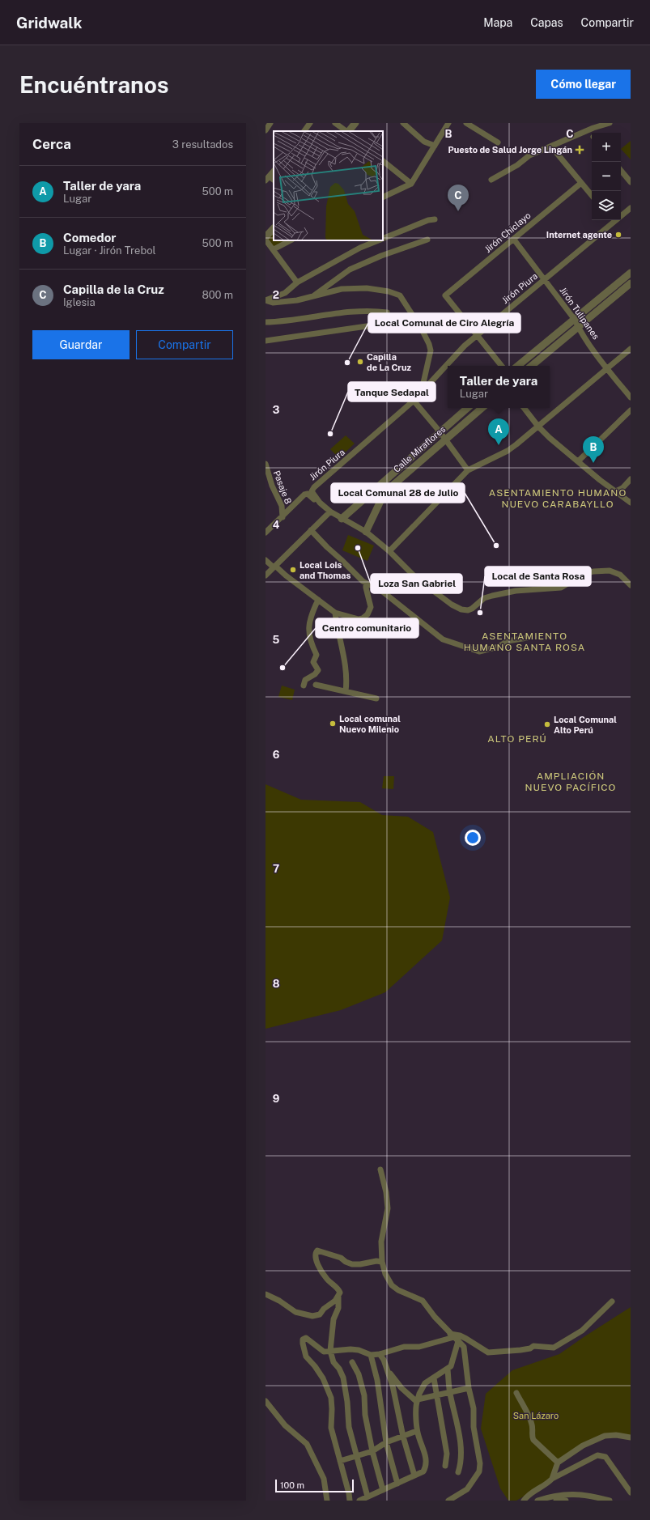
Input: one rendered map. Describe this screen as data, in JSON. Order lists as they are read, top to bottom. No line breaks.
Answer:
{"streets":{"street":["Jirón Chiclayo","Jirón Piura","Jirón Tulipanes","Calle Miraflores","Pasaje 8"]},"crossings":[["Jirón Chiclayo","Jirón Piura"],["Jirón Chiclayo","Jirón Tulipanes"],["Jirón Piura","Jirón Tulipanes"],["Jirón Piura","Pasaje 8"]],"districts":["ASENTAMIENTO HUMANO NUEVO CARABAYLLO","ASENTAMIENTO HUMANO SANTA ROSA","ALTO PERÚ","AMPLIACIÓN NUEVO PACÍFICO"],"parks":["San Lázaro"],"places":{"health":["Puesto de Salud Jorge Lingán"],"other":["Internet agente","Capilla de La Cruz","Local Comunal de Ciro Alegría","Tanque Sedapal","Local Comunal 28 de Julio","Loza San Gabriel","Local Lois and Thomas","Local de Santa Rosa","Centro comunitario","Local comunal Nuevo Milenio","Local Comunal Alto Perú"]},"scale_bar":"100 m","page":{"header":"Gridwalk","nav":["Mapa","Capas","Compartir"],"buttons":["Cómo llegar",["Guardar","Compartir"]],"title":"Encuéntranos","heading":["Cerca","3 resultados"],"map_buttons":["+","−"],"list":[{"mark":"A","name":"Taller de yara","note":"Lugar","value":"500 m"},{"mark":"B","name":"Comedor","note":"Lugar · Jirón Trebol","value":"500 m"},{"mark":"C","name":"Capilla de la Cruz","note":"Iglesia","value":"800 m"}],"pins":["C","A","B"],"popup":["Taller de yara","Lugar"],"scale":"100 m"},"grid":{"columns":["B","C"],"rows":["2","3","4","5","6","7","8","9"]}}
